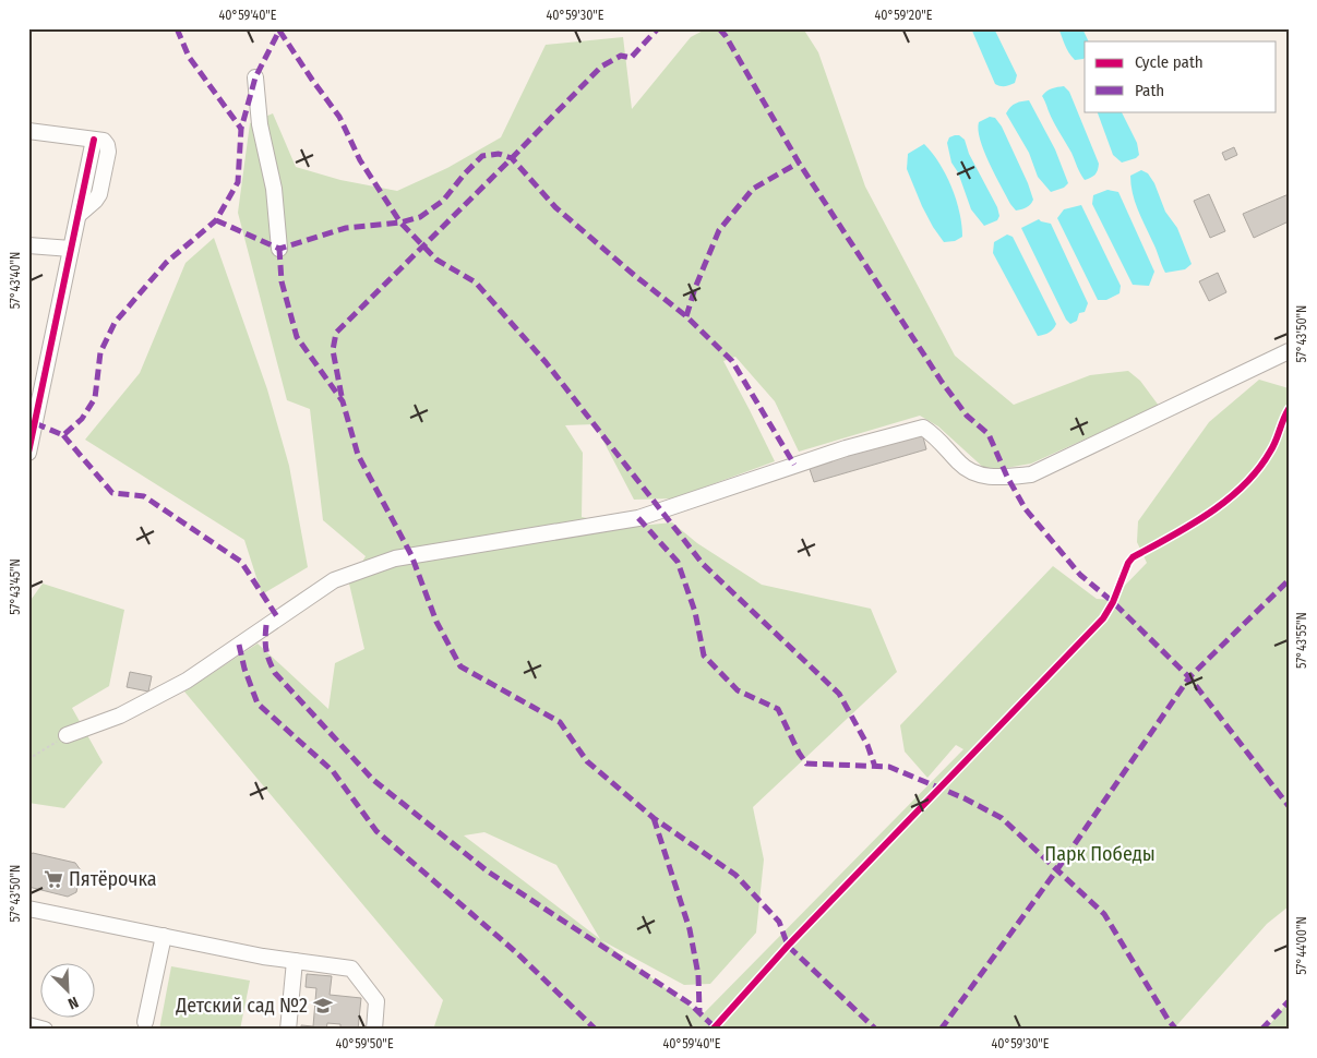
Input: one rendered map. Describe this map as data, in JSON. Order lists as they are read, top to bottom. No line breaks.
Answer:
{"parks":["Парк Победы"],"places":{"supermarket":["Пятёрочка"],"school or university":["Детский сад №2"]},"legend":["Cycle path","Path"],"north":"bottom right","coordinates":["40°59'40\"E","40°59'30\"E","40°59'20\"E","57°43'40\"N","57°43'50\"N","57°43'45\"N","57°43'55\"N","57°44'00\"N","40°59'50\"E"]}
